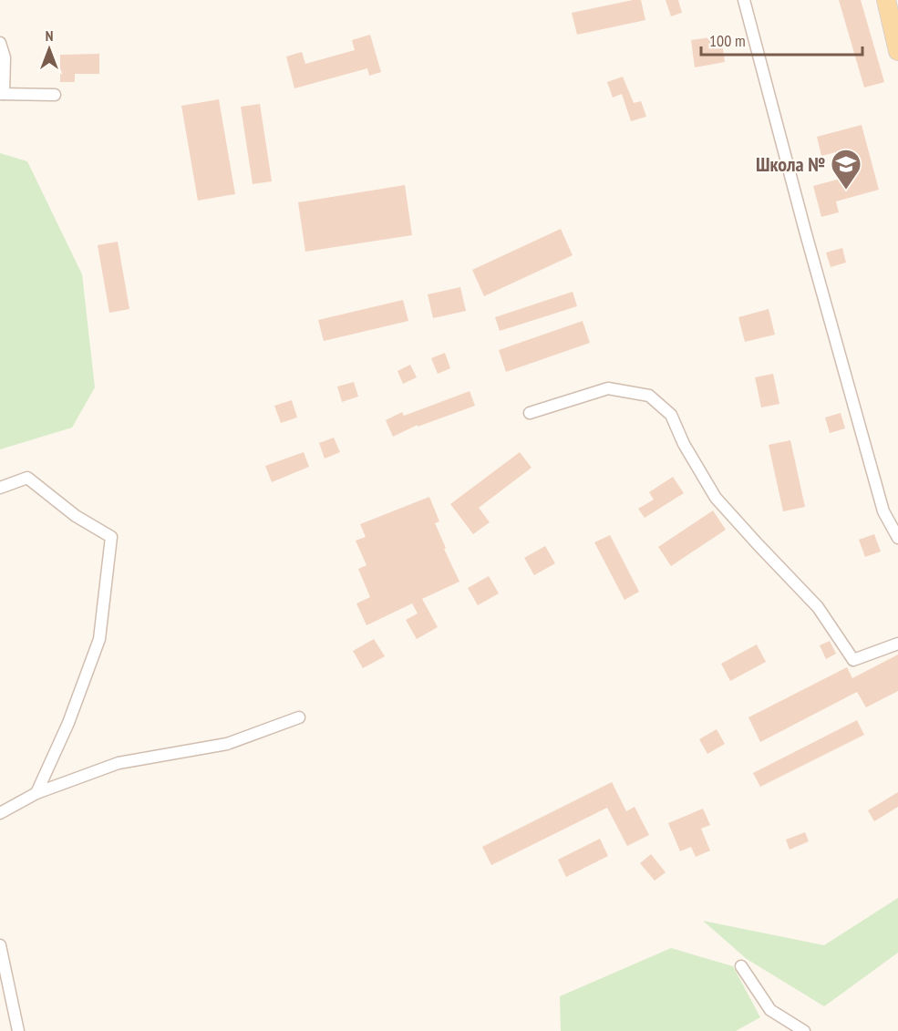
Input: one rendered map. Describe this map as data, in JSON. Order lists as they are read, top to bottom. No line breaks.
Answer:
{"places":{"school or university":["Школа №"]},"scale_bar":"100 m","north":"top"}
